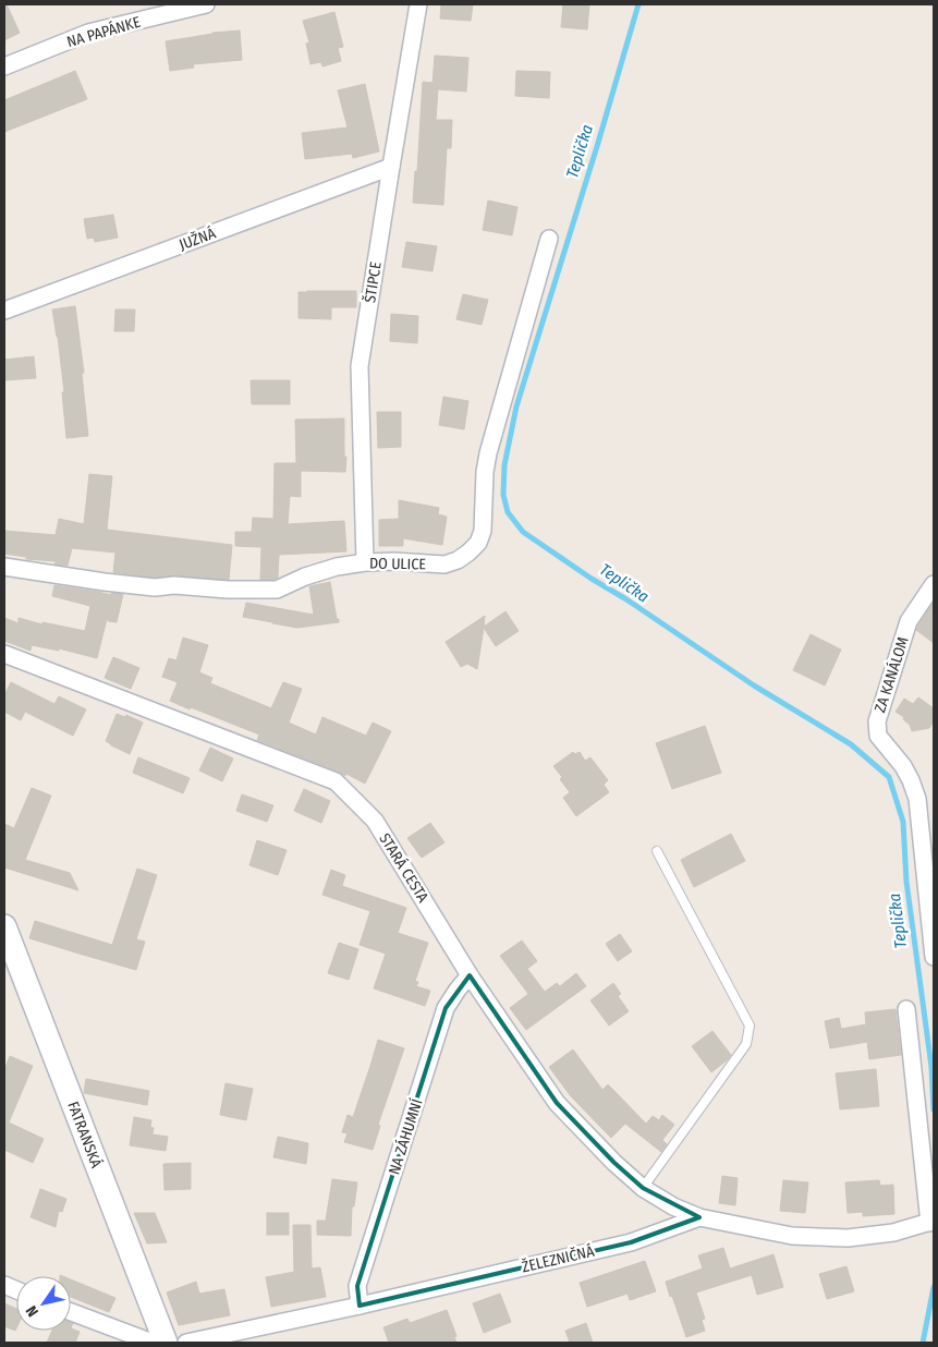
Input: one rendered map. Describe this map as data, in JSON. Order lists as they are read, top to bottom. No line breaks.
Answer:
{"streets":{"main road":["FATRANSKÁ"],"street":["NA PAPÁNKE","JUŽNÁ","ŠTIPCE","DO ULICE","ZA KANÁLOM","STARÁ CESTA","NA ZÁHUMNÍ","ŽELEZNIČNÁ"]},"crossings":[["JUŽNÁ","ŠTIPCE"],["ŠTIPCE","DO ULICE"],["STARÁ CESTA","NA ZÁHUMNÍ"],["STARÁ CESTA","ŽELEZNIČNÁ"],["NA ZÁHUMNÍ","ŽELEZNIČNÁ"]],"water":["Teplička"],"north":"bottom left"}
